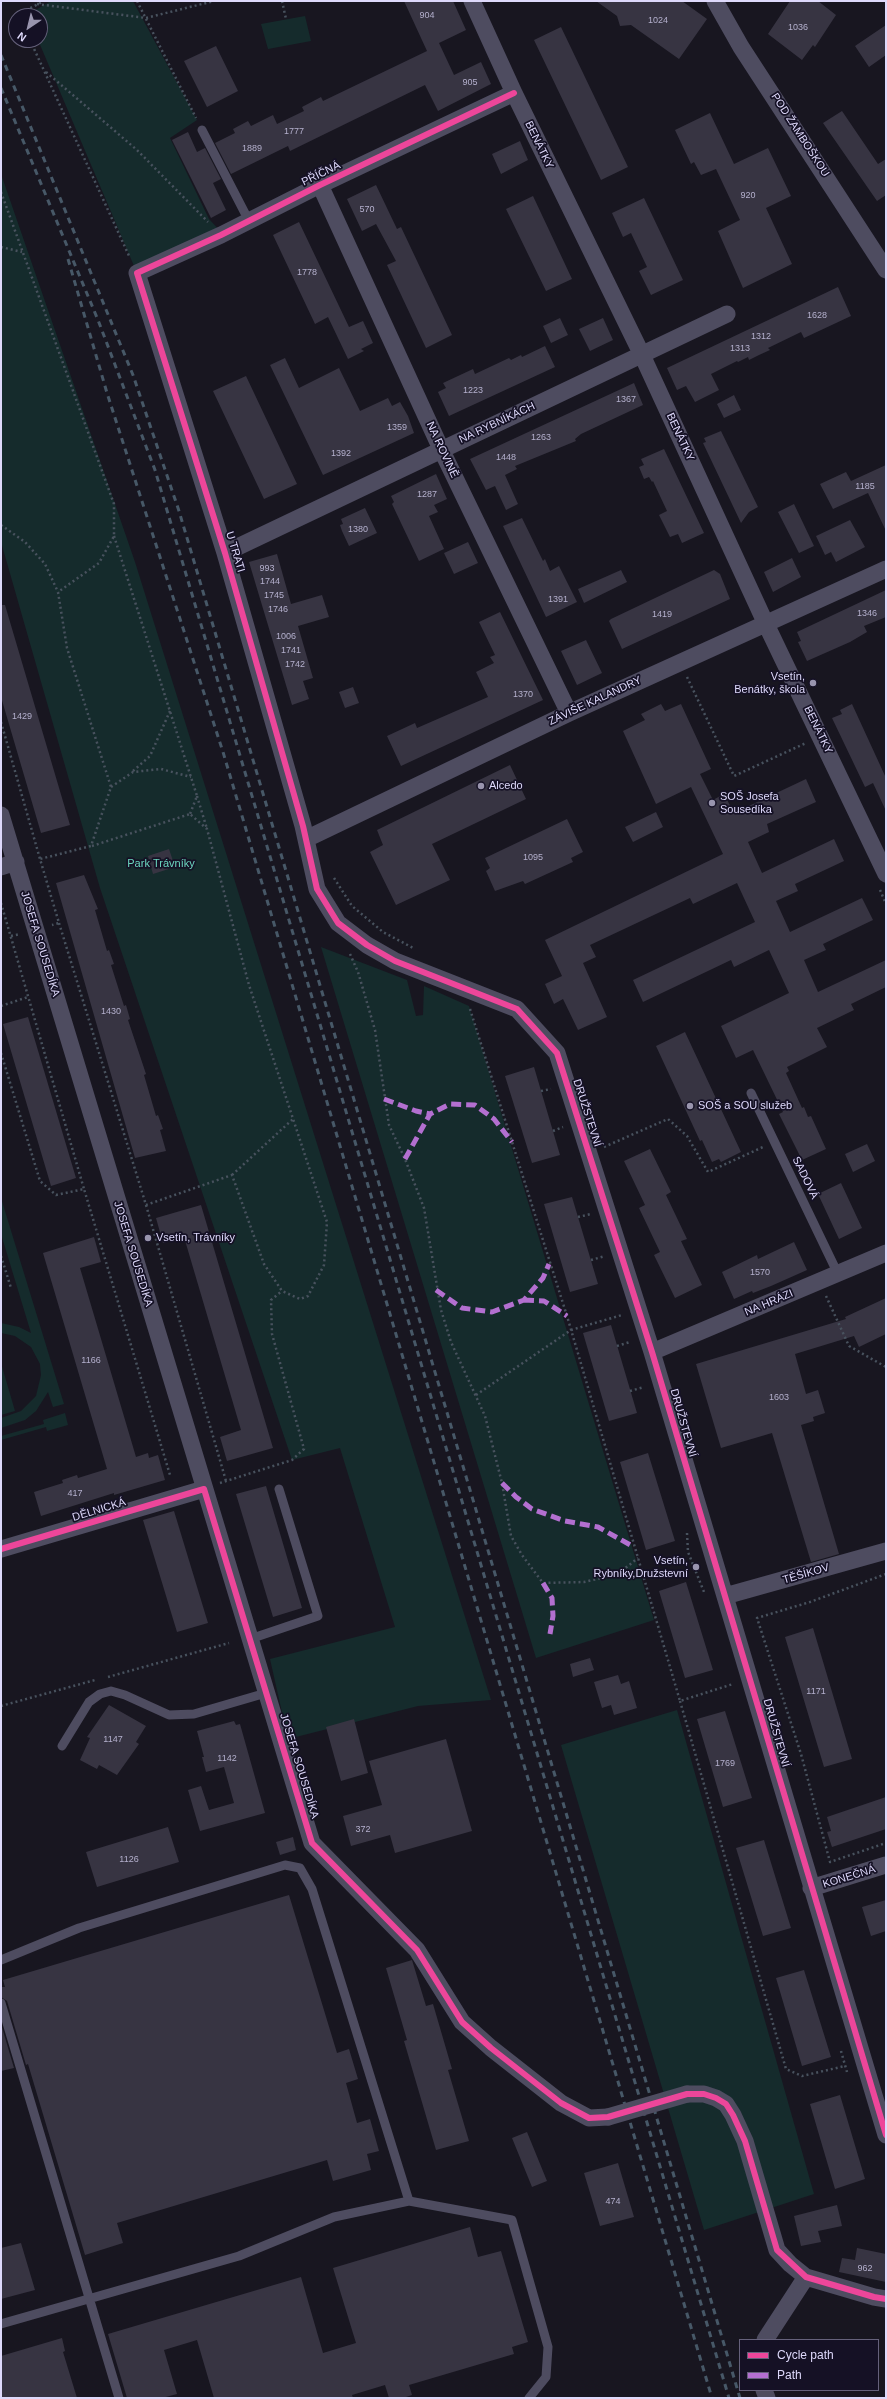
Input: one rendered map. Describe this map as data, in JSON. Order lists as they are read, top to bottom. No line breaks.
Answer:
{"streets":{"street":["POD ŽAMBOŠKOU","BENÁTKY","PŘÍČNÁ","NA RYBNÍKÁCH","NA ROVINĚ","U TRATI","ZÁVIŠE KALANDRY","JOSEFA SOUSEDÍKA","DRUŽSTEVNÍ","NA HRÁZI","DĚLNICKÁ","TĚŠÍKOV","KONEČNÁ"],"lane":["SADOVÁ"]},"crossings":[["BENÁTKY","PŘÍČNÁ"],["BENÁTKY","NA RYBNÍKÁCH"],["BENÁTKY","ZÁVIŠE KALANDRY"],["PŘÍČNÁ","NA ROVINĚ"],["PŘÍČNÁ","U TRATI"],["NA RYBNÍKÁCH","NA ROVINĚ"],["NA RYBNÍKÁCH","U TRATI"],["NA ROVINĚ","ZÁVIŠE KALANDRY"],["U TRATI","ZÁVIŠE KALANDRY"],["U TRATI","DRUŽSTEVNÍ"],["ZÁVIŠE KALANDRY","DRUŽSTEVNÍ"],["JOSEFA SOUSEDÍKA","DĚLNICKÁ"],["DRUŽSTEVNÍ","NA HRÁZI"],["DRUŽSTEVNÍ","TĚŠÍKOV"],["DRUŽSTEVNÍ","KONEČNÁ"],["SADOVÁ","NA HRÁZI"]],"parks":["Park Trávníky"],"places":["Vsetín, Benátky, škola","Alcedo","SOŠ Josefa Sousedíka","SOŠ a SOU služeb","Vsetín, Trávníky","Vsetín, Rybníky,Družstevní"],"house_numbers":["904","1024","1036","905","1777","1889","920","570","1778","1628","1312","1313","1223","1367","1359","1263","1392","1448","1185","1287","1380","993","1744","1745","1391","1746","1346","1419","1006","1741","1742","1370","1429","1095","1430","1570","1166","1603","417","1171","1147","1142","1769","372","1126","474","962"],"legend":["Cycle path","Path"],"north":"bottom left"}
